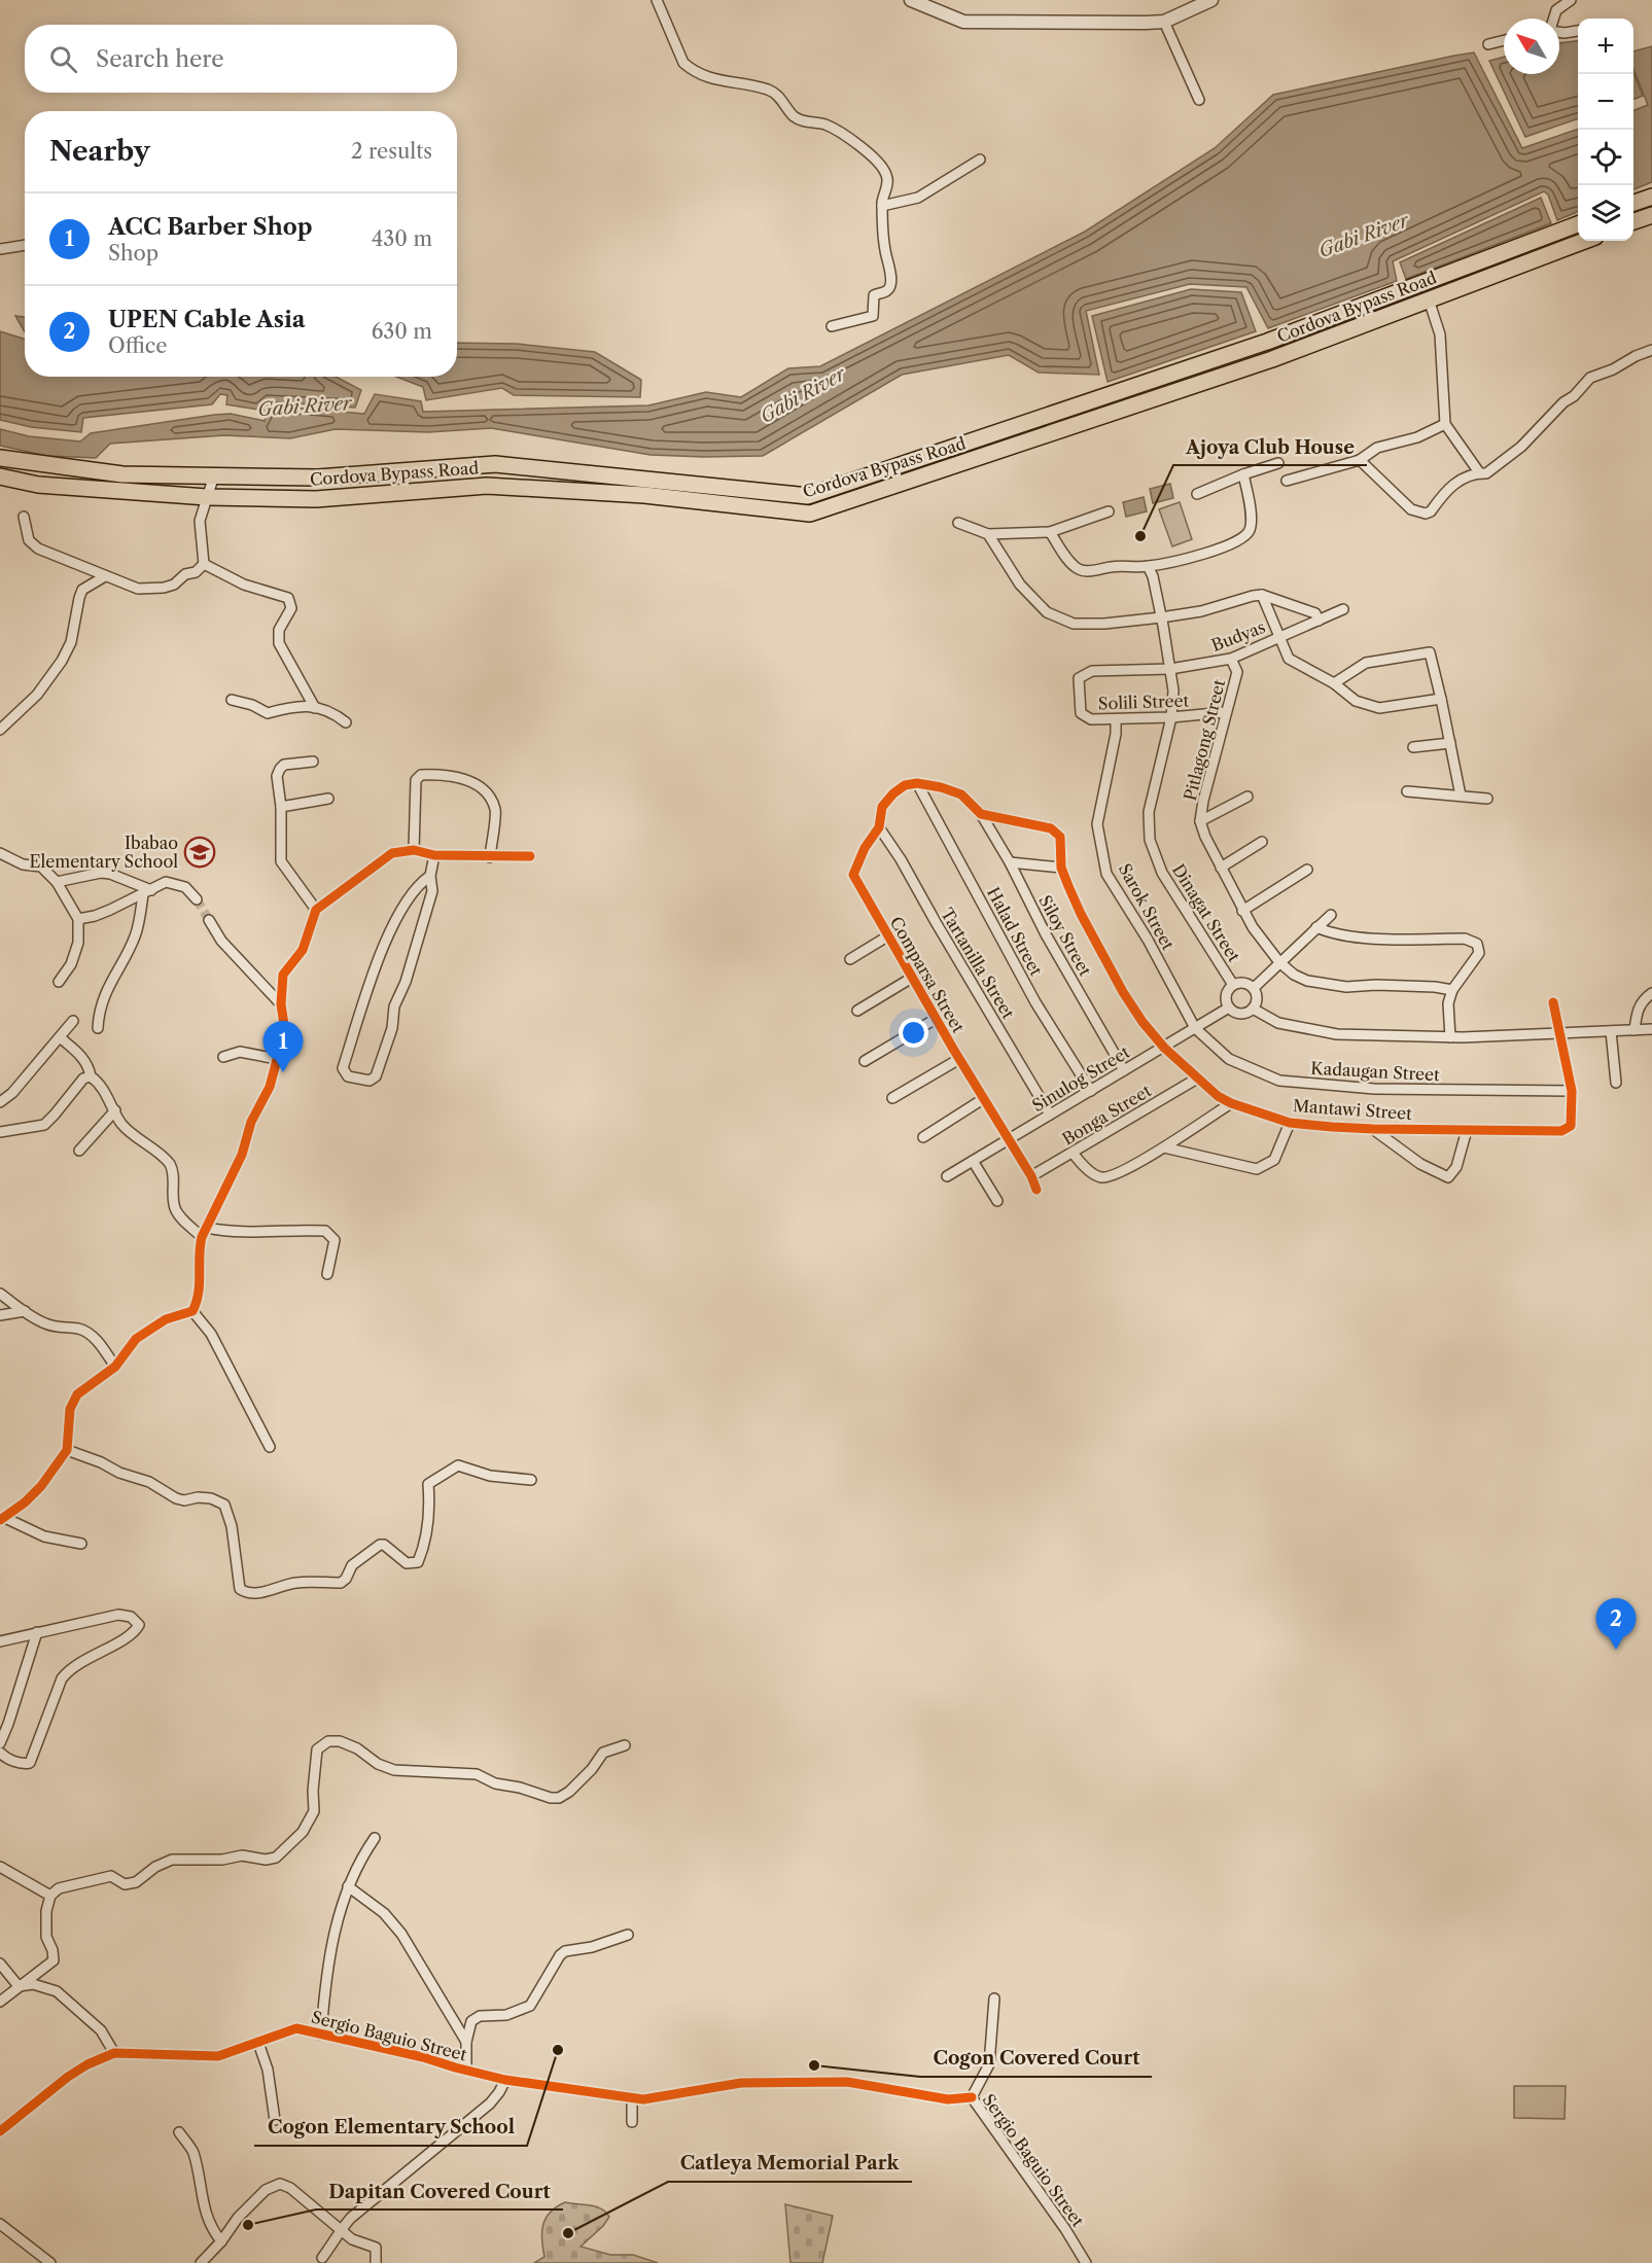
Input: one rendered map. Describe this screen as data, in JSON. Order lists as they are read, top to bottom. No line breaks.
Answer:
{"streets":{"main road":["Cordova Bypass Road"],"street":["Budyas","Solili Street","Pitlagong Street","Sarok Street","Dinagat Street","Halad Street","Siloy Street","Tartanilla Street","Comparsa Street","Kadaugan Street","Sinulog Street","Mantawi Street","Bonga Street","Sergio Baguio Street"]},"crossings":[["Budyas","Solili Street"],["Budyas","Pitlagong Street"],["Budyas","Dinagat Street"],["Solili Street","Pitlagong Street"],["Solili Street","Sarok Street"],["Solili Street","Dinagat Street"],["Sarok Street","Kadaugan Street"],["Sarok Street","Sinulog Street"],["Dinagat Street","Sinulog Street"],["Halad Street","Comparsa Street"],["Halad Street","Sinulog Street"],["Siloy Street","Sinulog Street"],["Siloy Street","Mantawi Street"],["Tartanilla Street","Comparsa Street"],["Tartanilla Street","Sinulog Street"],["Comparsa Street","Sinulog Street"],["Comparsa Street","Bonga Street"],["Kadaugan Street","Sinulog Street"],["Kadaugan Street","Mantawi Street"],["Sinulog Street","Mantawi Street"],["Mantawi Street","Bonga Street"]],"water":["Gabi River"],"places":{"other":["Ajoya Club House","Cogon Elementary School","Cogon Covered Court","Dapitan Covered Court","Catleya Memorial Park"],"school or university":["Ibabao Elementary School"]},"north":"top left","page":{"map_buttons":["+","−"],"search":"Search here","heading":["Nearby","2 results"],"list":[{"mark":"1","name":"ACC Barber Shop","note":"Shop","value":"430 m"},{"mark":"2","name":"UPEN Cable Asia","note":"Office","value":"630 m"}],"pins":["1","2"]}}
